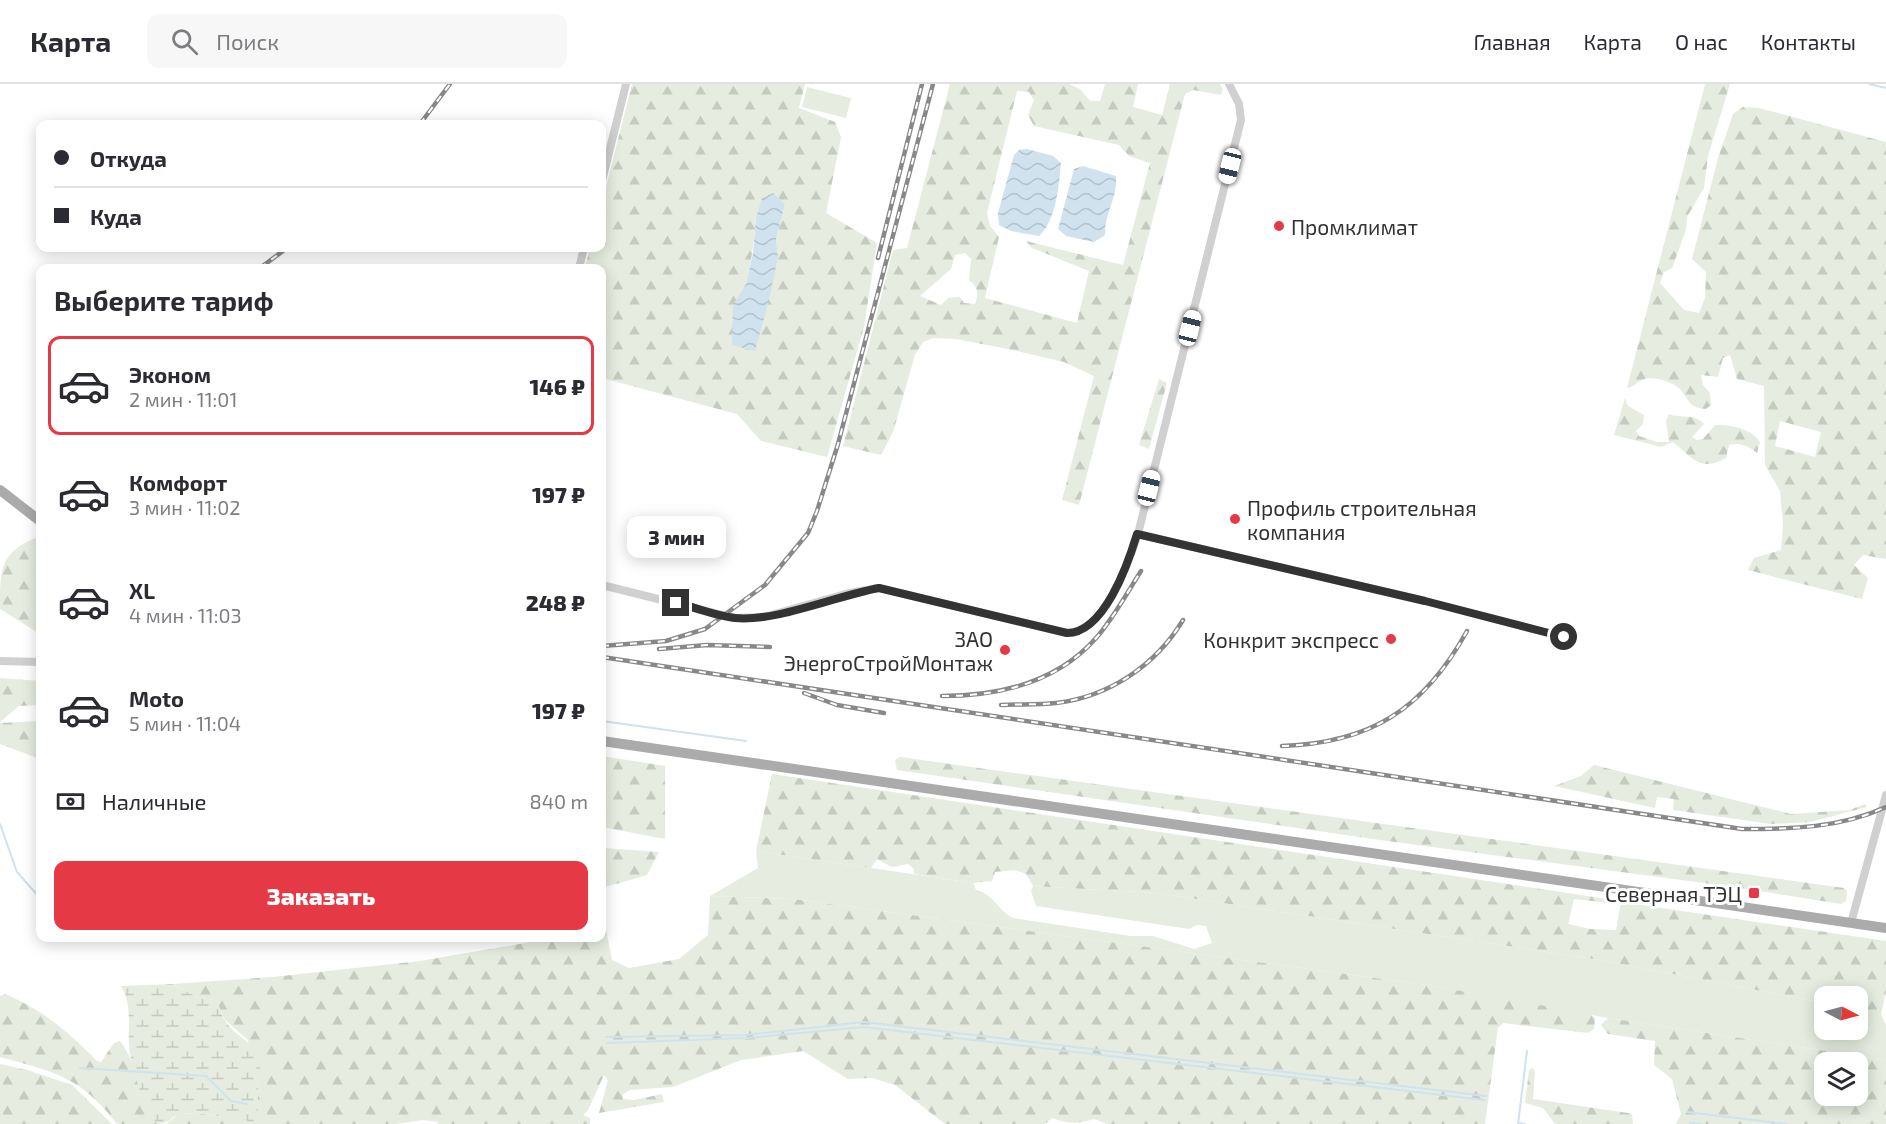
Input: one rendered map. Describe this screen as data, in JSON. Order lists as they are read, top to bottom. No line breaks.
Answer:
{"places":{"other":["Промклимат","Профиль строительная компания","Конкрит экспресс","ЗАО ЭнергоСтройМонтаж"],"transit":["Северная ТЭЦ"]},"north":"right","page":{"header":"Карта","search":"Поиск","nav":["Главная","Карта","О нас","Контакты"],"banner":["Откуда","Куда"],"heading":"Выберите тариф","list":[{"name":"Эконом","note":"2 мин · 11:01","value":"146 ₽"},{"name":"Комфорт","note":"3 мин · 11:02","value":"197 ₽"},{"name":"XL","note":"4 мин · 11:03","value":"248 ₽"},{"name":"Moto","note":"5 мин · 11:04","value":"197 ₽"}],"bubble":"3 мин","pay":["Наличные","840 m"],"buttons":"Заказать"}}
